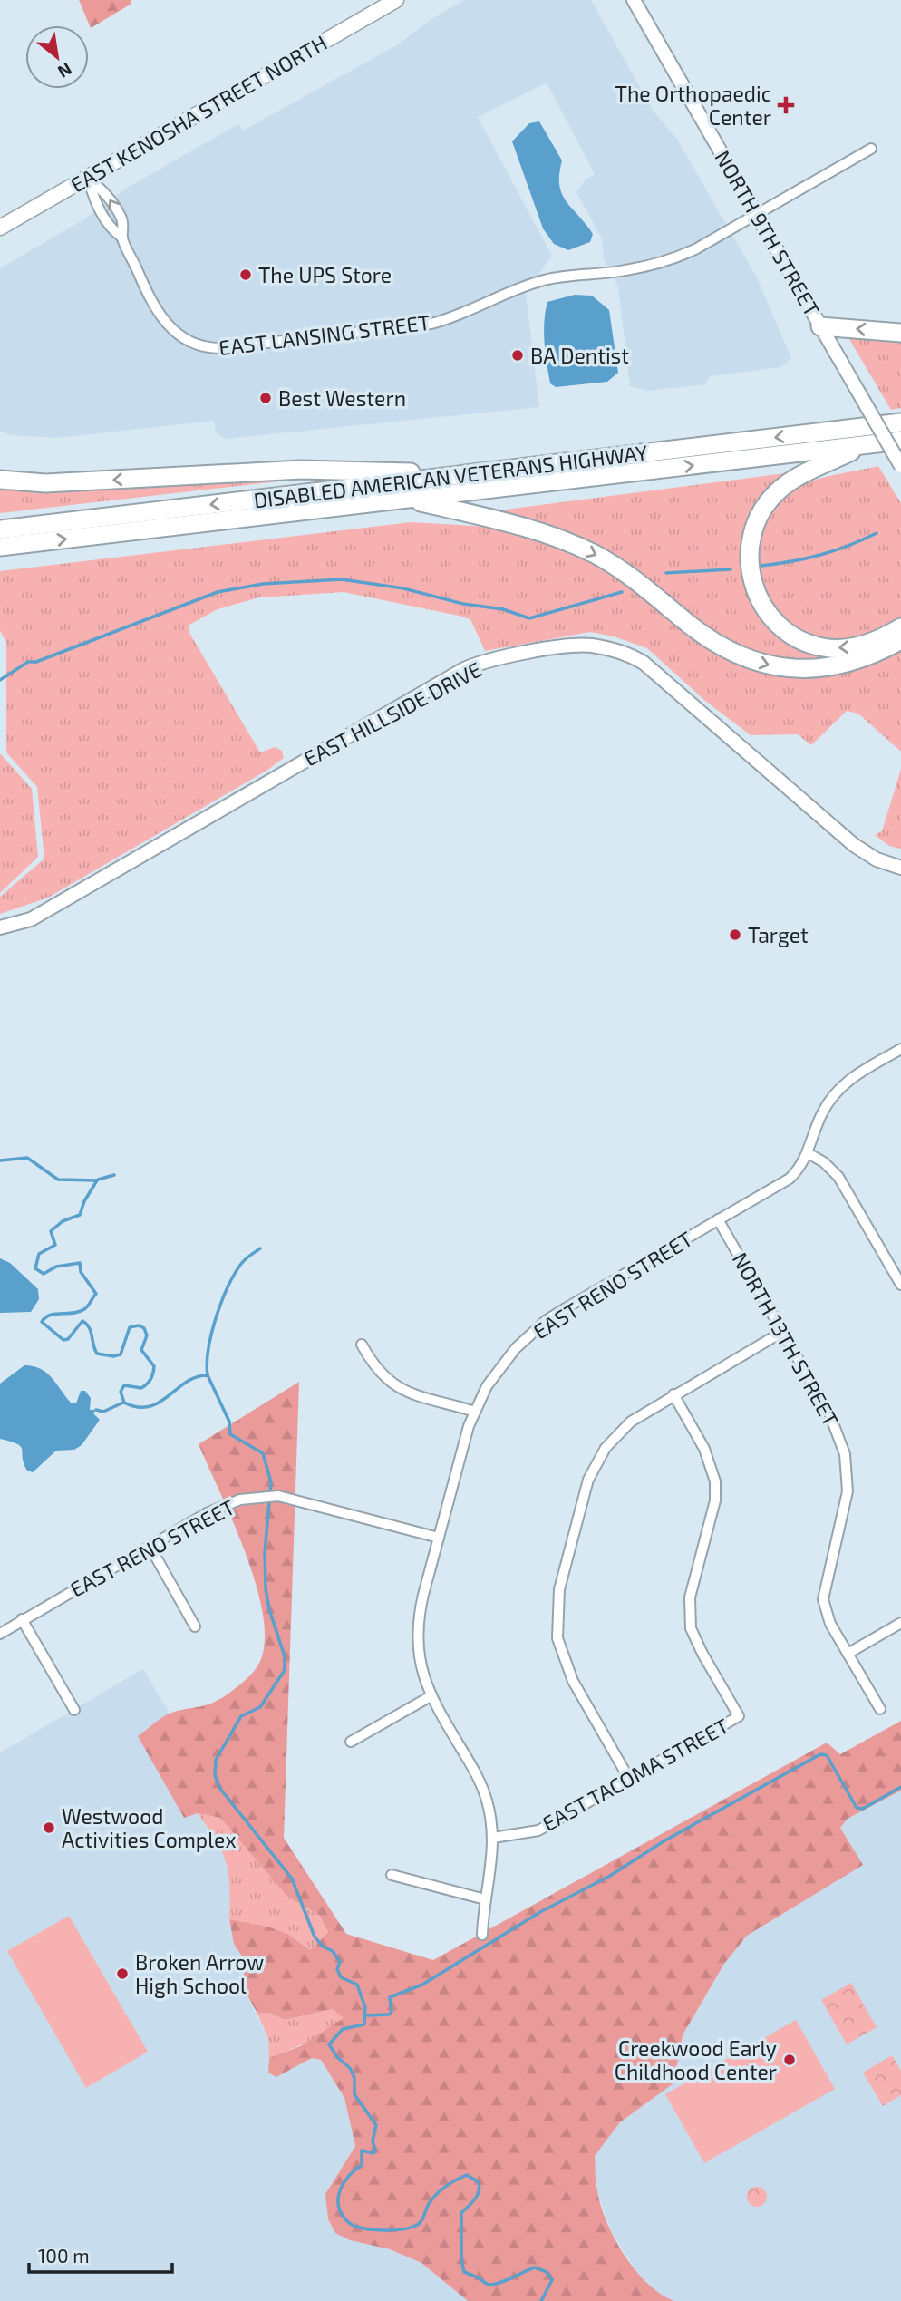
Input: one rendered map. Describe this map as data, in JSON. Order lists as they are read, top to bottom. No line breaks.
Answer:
{"streets":{"highway":["DISABLED AMERICAN VETERANS HIGHWAY"],"main road":["EAST KENOSHA STREET NORTH"],"street":["NORTH 9TH STREET","EAST LANSING STREET","EAST HILLSIDE DRIVE","EAST RENO STREET","NORTH 13TH STREET","EAST TACOMA STREET"]},"crossings":[["NORTH 9TH STREET","EAST LANSING STREET"],["EAST RENO STREET","NORTH 13TH STREET"]],"places":{"health":["The Orthopaedic Center"],"other":["The UPS Store","BA Dentist","Best Western","Target","Westwood Activities Complex","Broken Arrow High School","Creekwood Early Childhood Center"]},"scale_bar":"100 m","north":"bottom right"}
